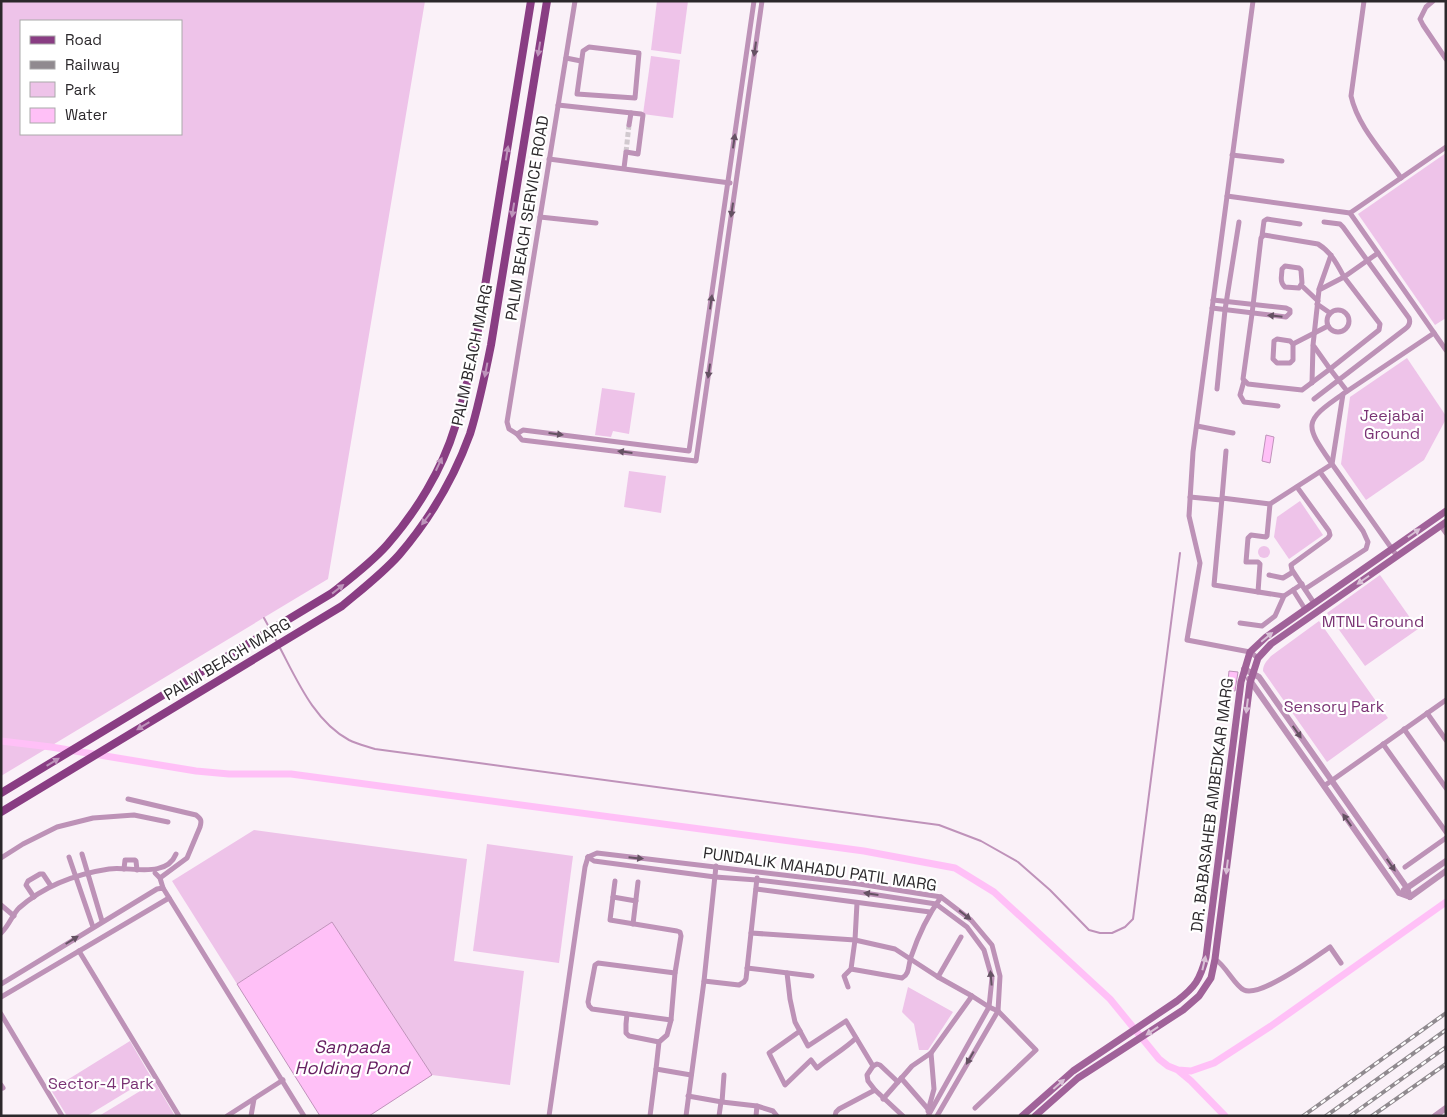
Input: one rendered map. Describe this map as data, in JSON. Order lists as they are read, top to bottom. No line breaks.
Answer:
{"streets":{"main road":["PALM BEACH MARG","DR. BABASAHEB AMBEDKAR MARG"],"street":["PALM BEACH SERVICE ROAD","PUNDALIK MAHADU PATIL MARG"]},"water":["Sanpada Holding Pond"],"parks":["Jeejabai Ground","MTNL Ground","Sensory Park","Sector-4 Park"],"legend":["Road","Railway","Park","Water"]}
